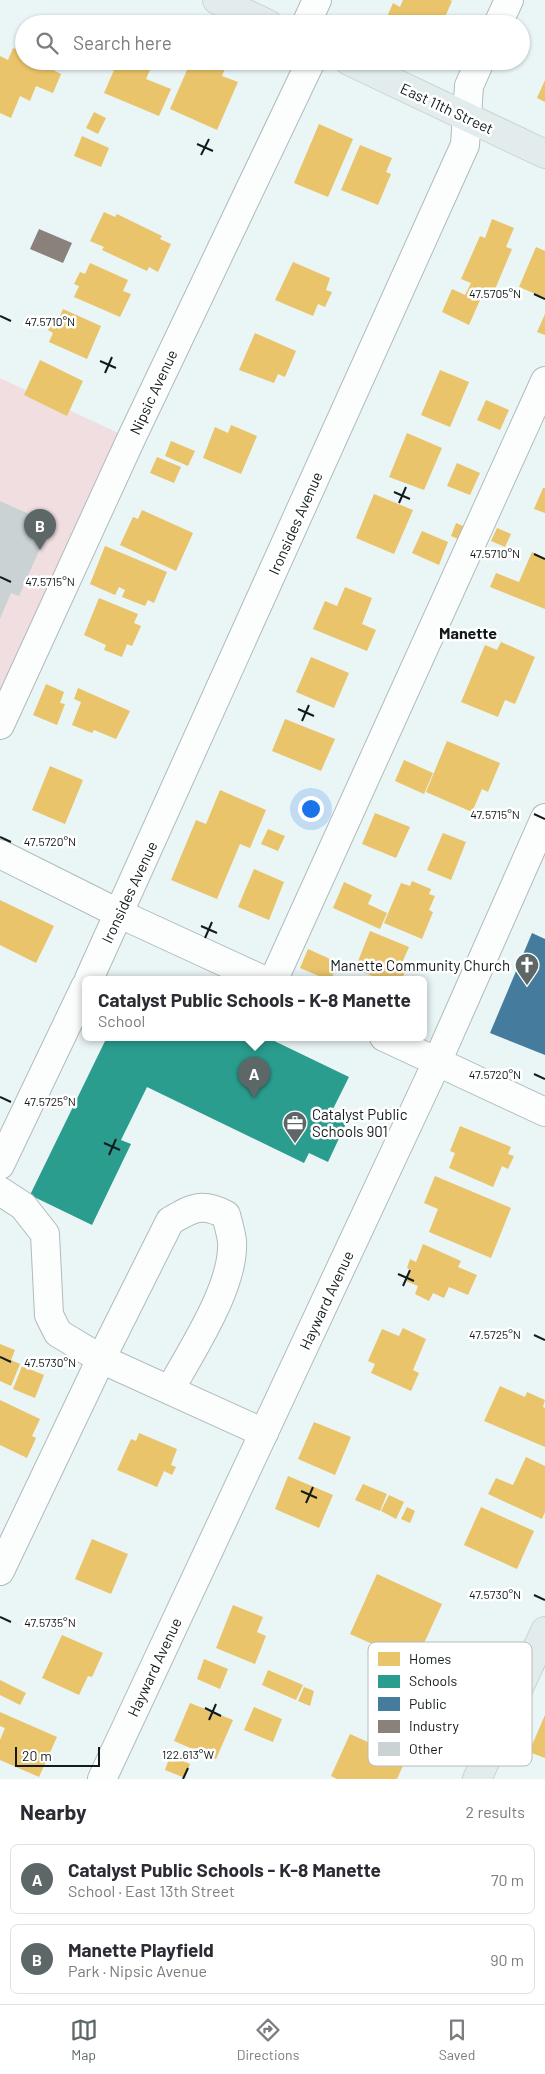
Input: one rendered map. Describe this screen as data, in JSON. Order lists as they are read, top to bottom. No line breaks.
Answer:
{"streets":{"main road":["East 11th Street"],"street":["Nipsic Avenue","Ironsides Avenue","Hayward Avenue"]},"crossings":[["East 11th Street","Ironsides Avenue"]],"districts":["Manette"],"places":{"church":["Manette Community Church"],"office":["Catalyst Public Schools 901"]},"legend":["Homes","Schools","Public","Industry","Other"],"scale_bar":"20 m","page":{"search":"Search here","pins":["B","A"],"popup":["Catalyst Public Schools - K-8 Manette","School"],"scale":"20 m","heading":["Nearby","2 results"],"list":[{"mark":"A","name":"Catalyst Public Schools - K-8 Manette","note":"School · East 13th Street","value":"70 m"},{"mark":"B","name":"Manette Playfield","note":"Park · Nipsic Avenue","value":"90 m"}],"nav":["Map","Directions","Saved"]},"coordinates":["47.5705°N","47.5710°N","47.5715°N","47.5720°N","47.5725°N","47.5730°N","47.5735°N","122.613°W"]}
